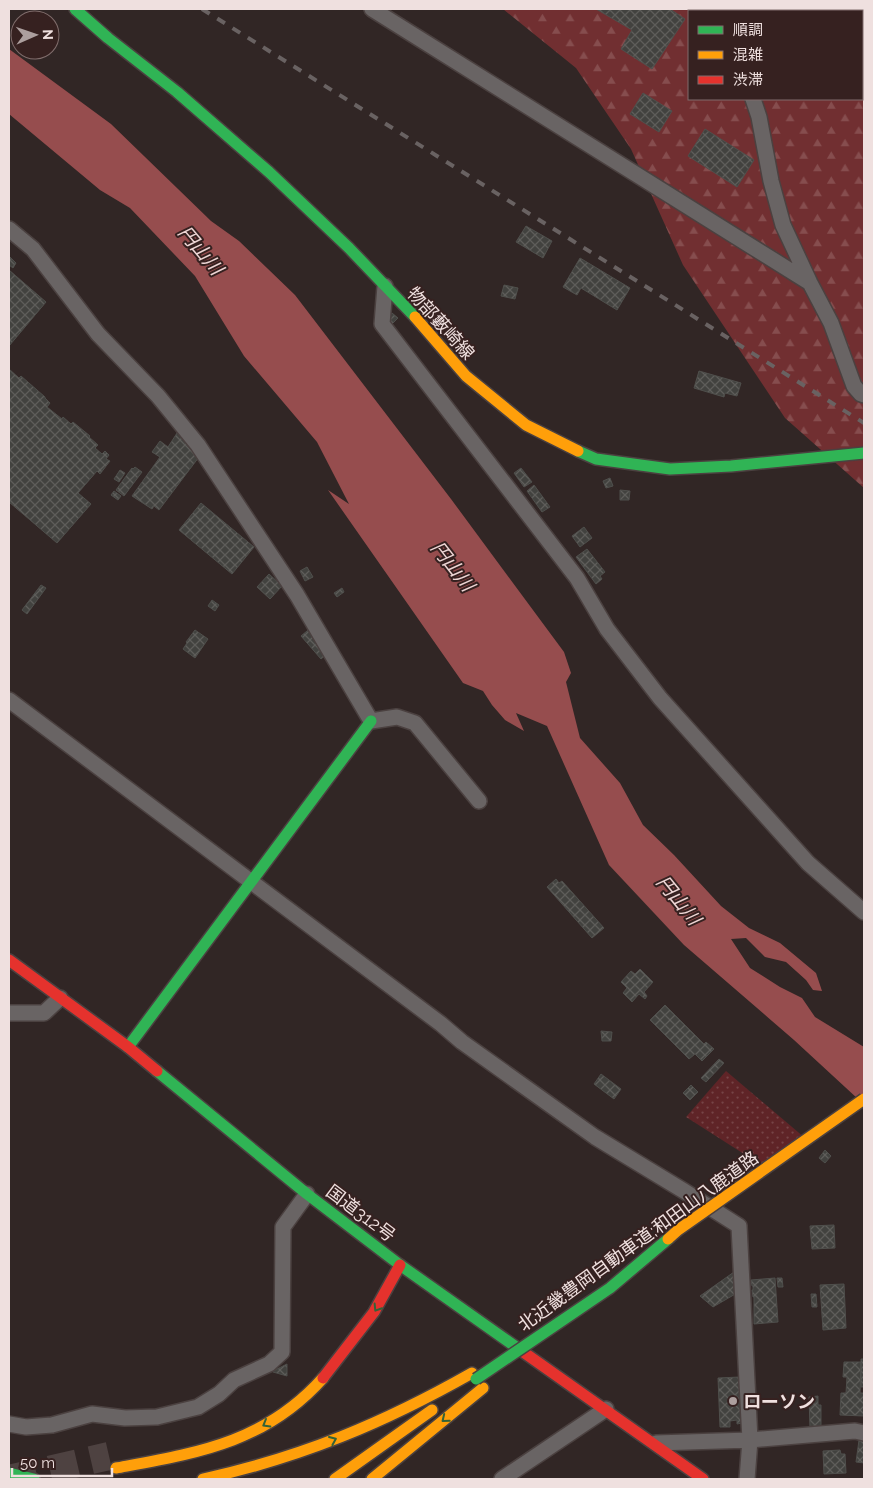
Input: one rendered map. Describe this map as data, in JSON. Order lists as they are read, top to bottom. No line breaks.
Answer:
{"streets":{"main road":["物部藪崎線","国道312号","北近畿豊岡自動車道;和田山八鹿道路"]},"water":["円山川"],"places":["ローソン"],"legend":["順調","混雑","渋滞"],"scale_bar":"50 m","north":"right"}
